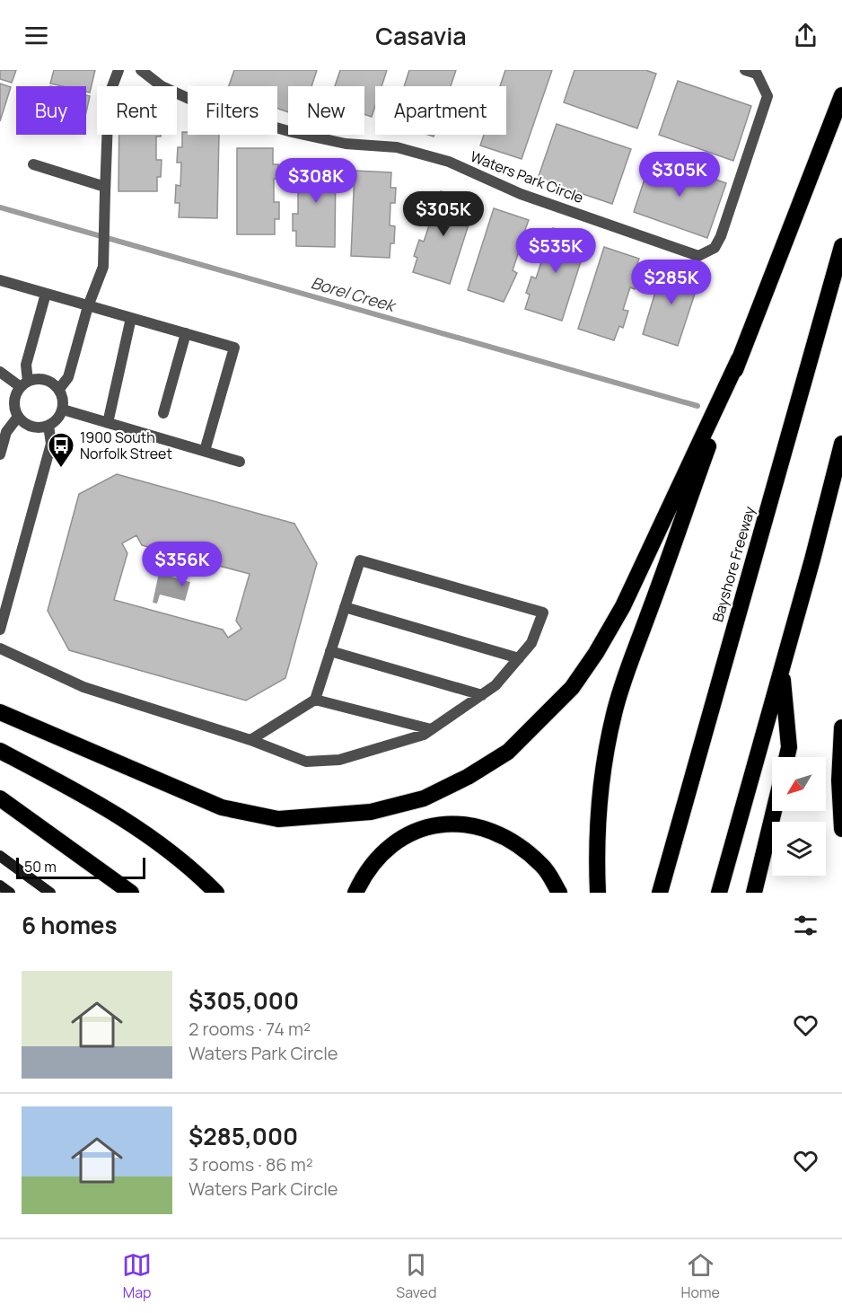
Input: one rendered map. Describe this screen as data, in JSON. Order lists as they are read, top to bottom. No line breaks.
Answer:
{"streets":{"highway":["Bayshore Freeway"],"street":["Waters Park Circle"]},"water":["Borel Creek"],"places":{"bus stop":["1900 South Norfolk Street"]},"scale_bar":"50 m","north":"bottom left","page":{"header":"Casavia","chip":["Buy","Rent","Filters","New","Apartment"],"price":["$305K","$308K","$305K","$535K","$285K","$356K"],"scale":"50 m","heading":"6 homes","list":[{"name":"$305,000","note":"2 rooms · 74 m² · Waters Park Circle"},{"name":"$285,000","note":"3 rooms · 86 m² · Waters Park Circle"}],"tabs":["Map","Saved","Home"]}}
